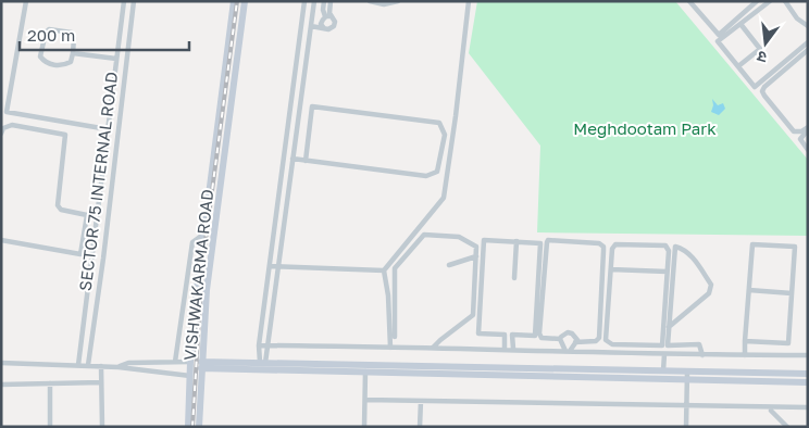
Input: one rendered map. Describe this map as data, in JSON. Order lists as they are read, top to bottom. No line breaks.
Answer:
{"streets":{"street":["SECTOR 75 INTERNAL ROAD","VISHWAKARMA ROAD"]},"parks":["Meghdootam Park"],"scale_bar":"200 m","north":"bottom"}
